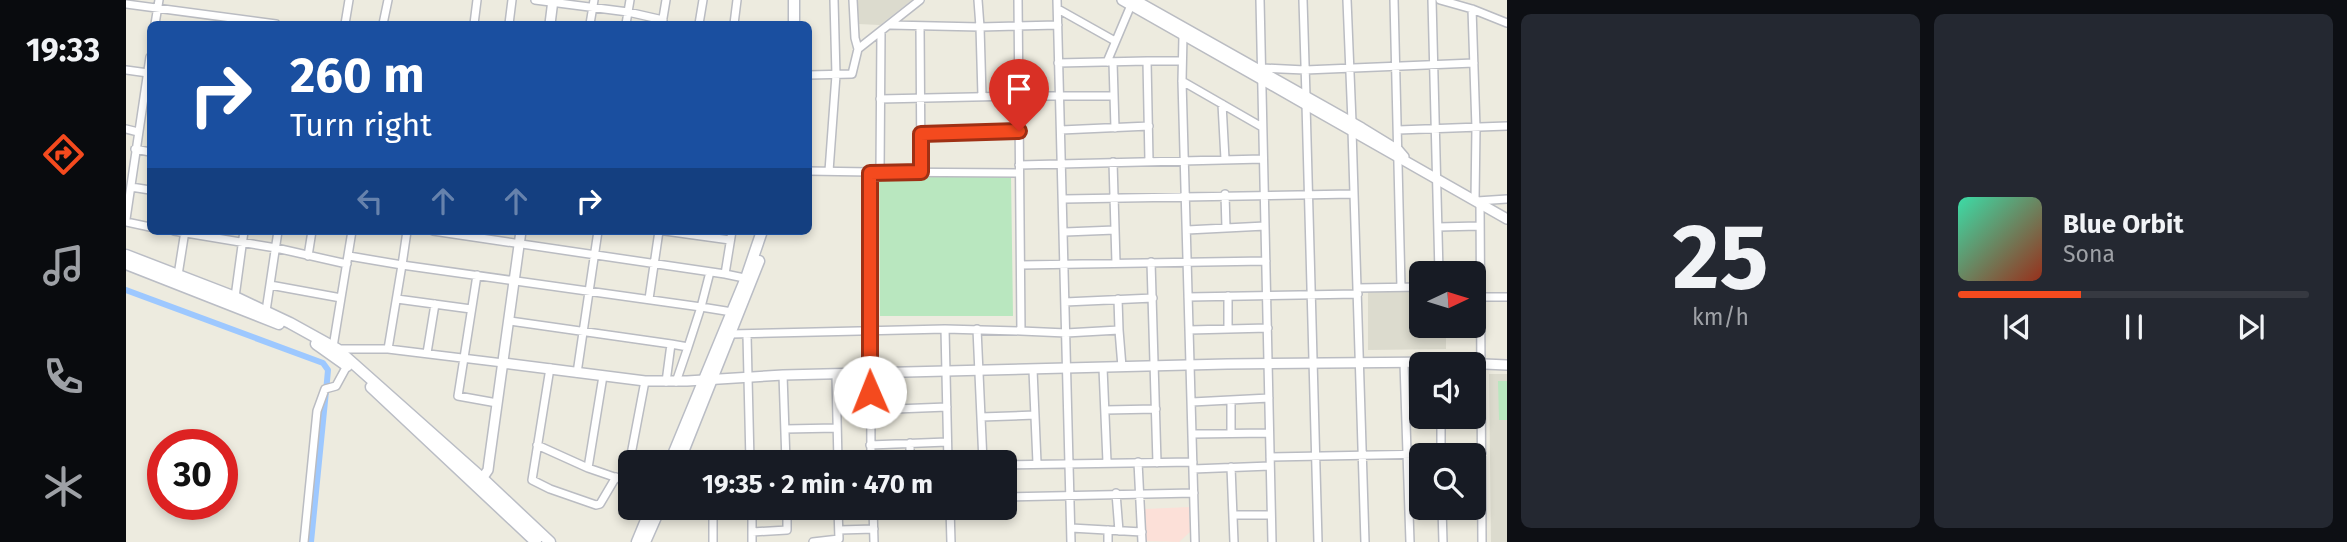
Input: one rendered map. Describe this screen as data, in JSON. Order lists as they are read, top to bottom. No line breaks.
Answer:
{"north":"right","page":{"tabs":"19:33","tile":["25","km/h"],"turn":["260 m","Turn right"],"song":["Blue Orbit","Sona"],"limit":"30","trip":"19:35 · 2 min · 470 m"}}
